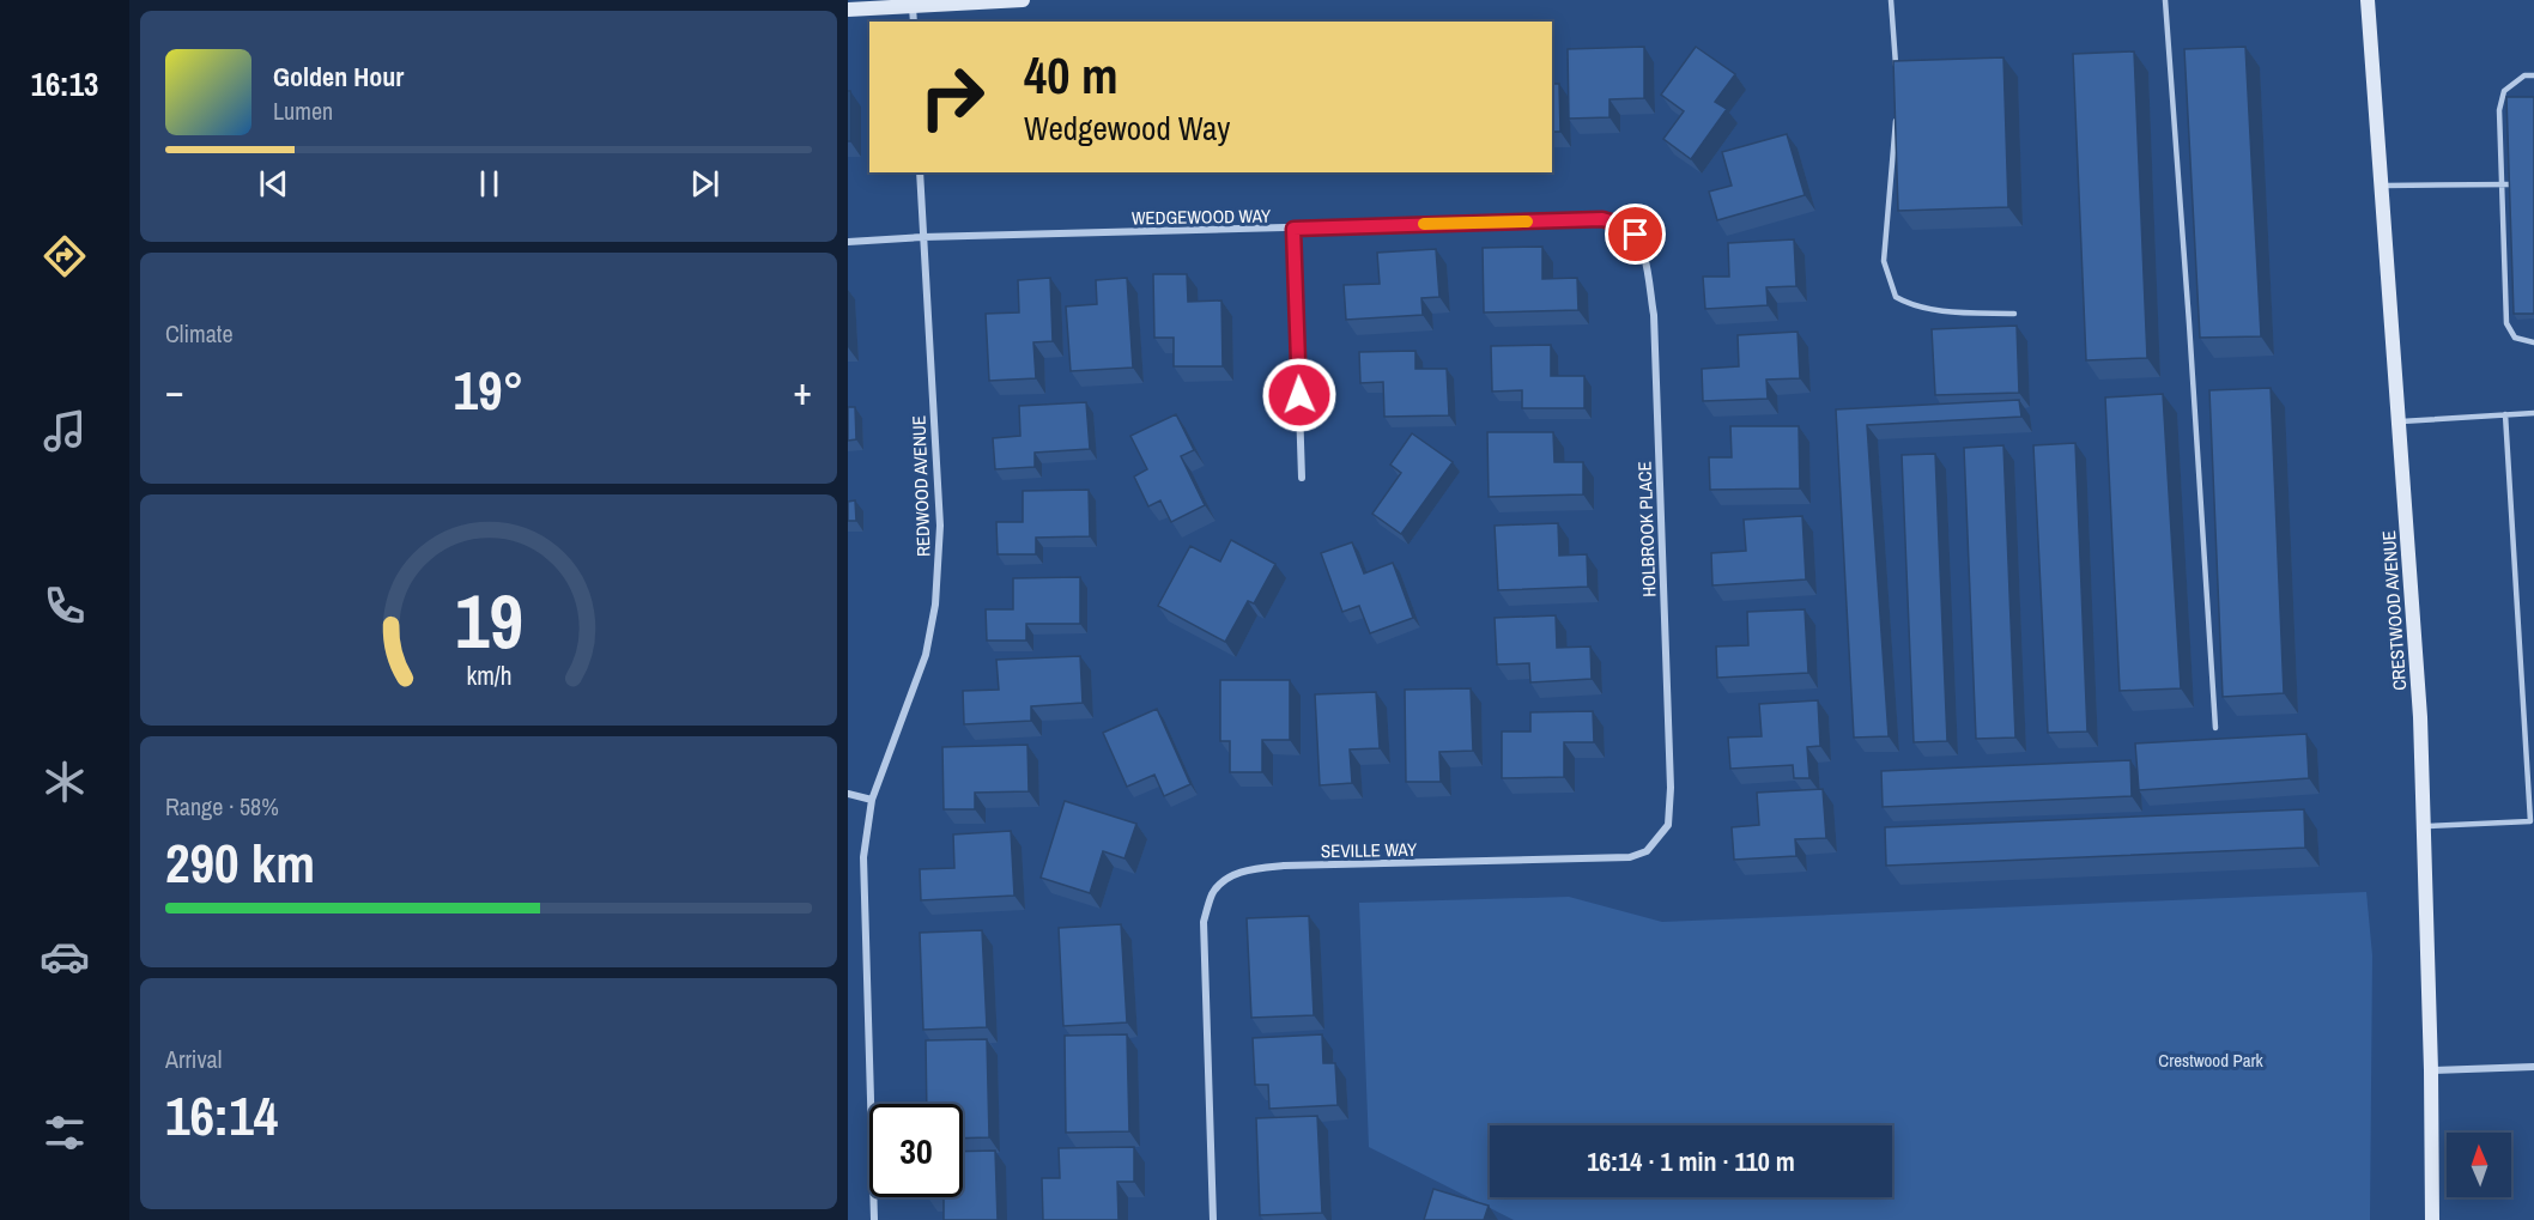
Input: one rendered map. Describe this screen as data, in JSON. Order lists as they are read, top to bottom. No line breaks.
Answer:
{"streets":{"street":["WEDGEWOOD WAY","REDWOOD AVENUE","HOLBROOK PLACE","CRESTWOOD AVENUE","SEVILLE WAY"]},"crossings":[["WEDGEWOOD WAY","REDWOOD AVENUE"],["WEDGEWOOD WAY","HOLBROOK PLACE"],["HOLBROOK PLACE","SEVILLE WAY"]],"parks":["Crestwood Park"],"north":"top","page":{"tabs":"16:13","turn":["40 m","Wedgewood Way"],"song":["Golden Hour","Lumen"],"tile":["Climate",["Range · 58%","290 km"],["Arrival","16:14"]],"heat":["−","19°","+"],"limit":"30","trip":"16:14 · 1 min · 110 m","gauge":["19","km/h"]}}
